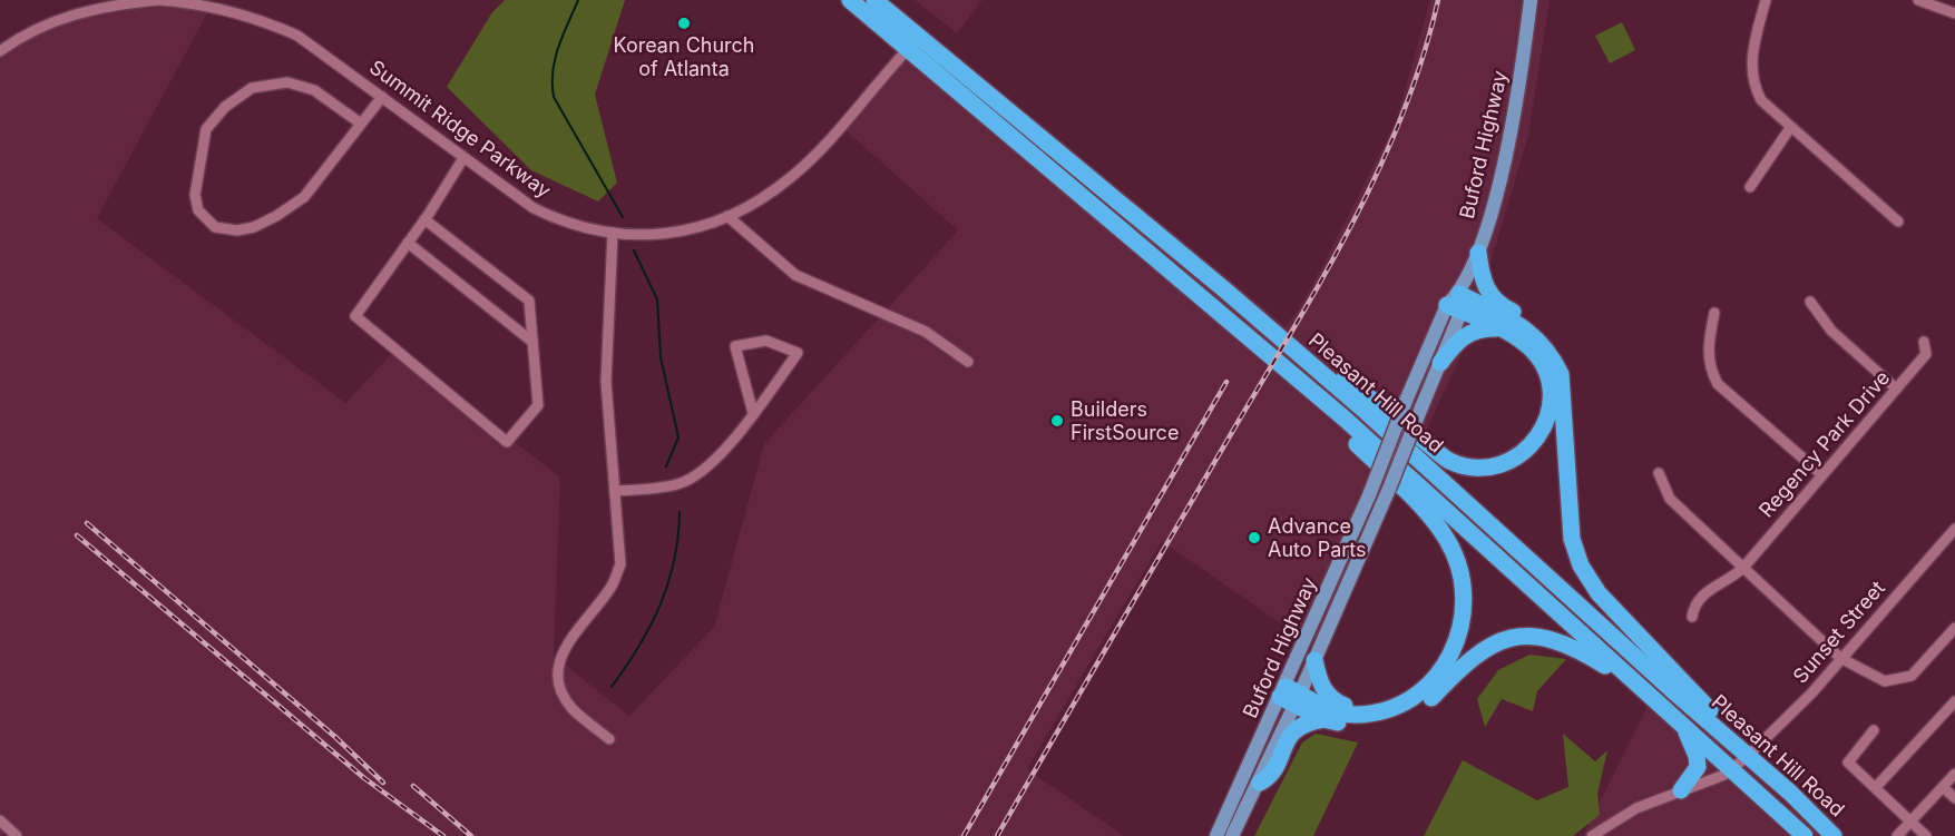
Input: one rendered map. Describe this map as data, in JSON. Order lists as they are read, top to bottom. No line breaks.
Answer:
{"streets":{"highway":["Pleasant Hill Road"],"main road":["Buford Highway"],"street":["Summit Ridge Parkway","Regency Park Drive","Sunset Street"]},"crossings":[["Summit Ridge Parkway","Pleasant Hill Road"],["Pleasant Hill Road","Sunset Street"]],"places":["Korean Church of Atlanta","Builders FirstSource","Advance Auto Parts"]}
